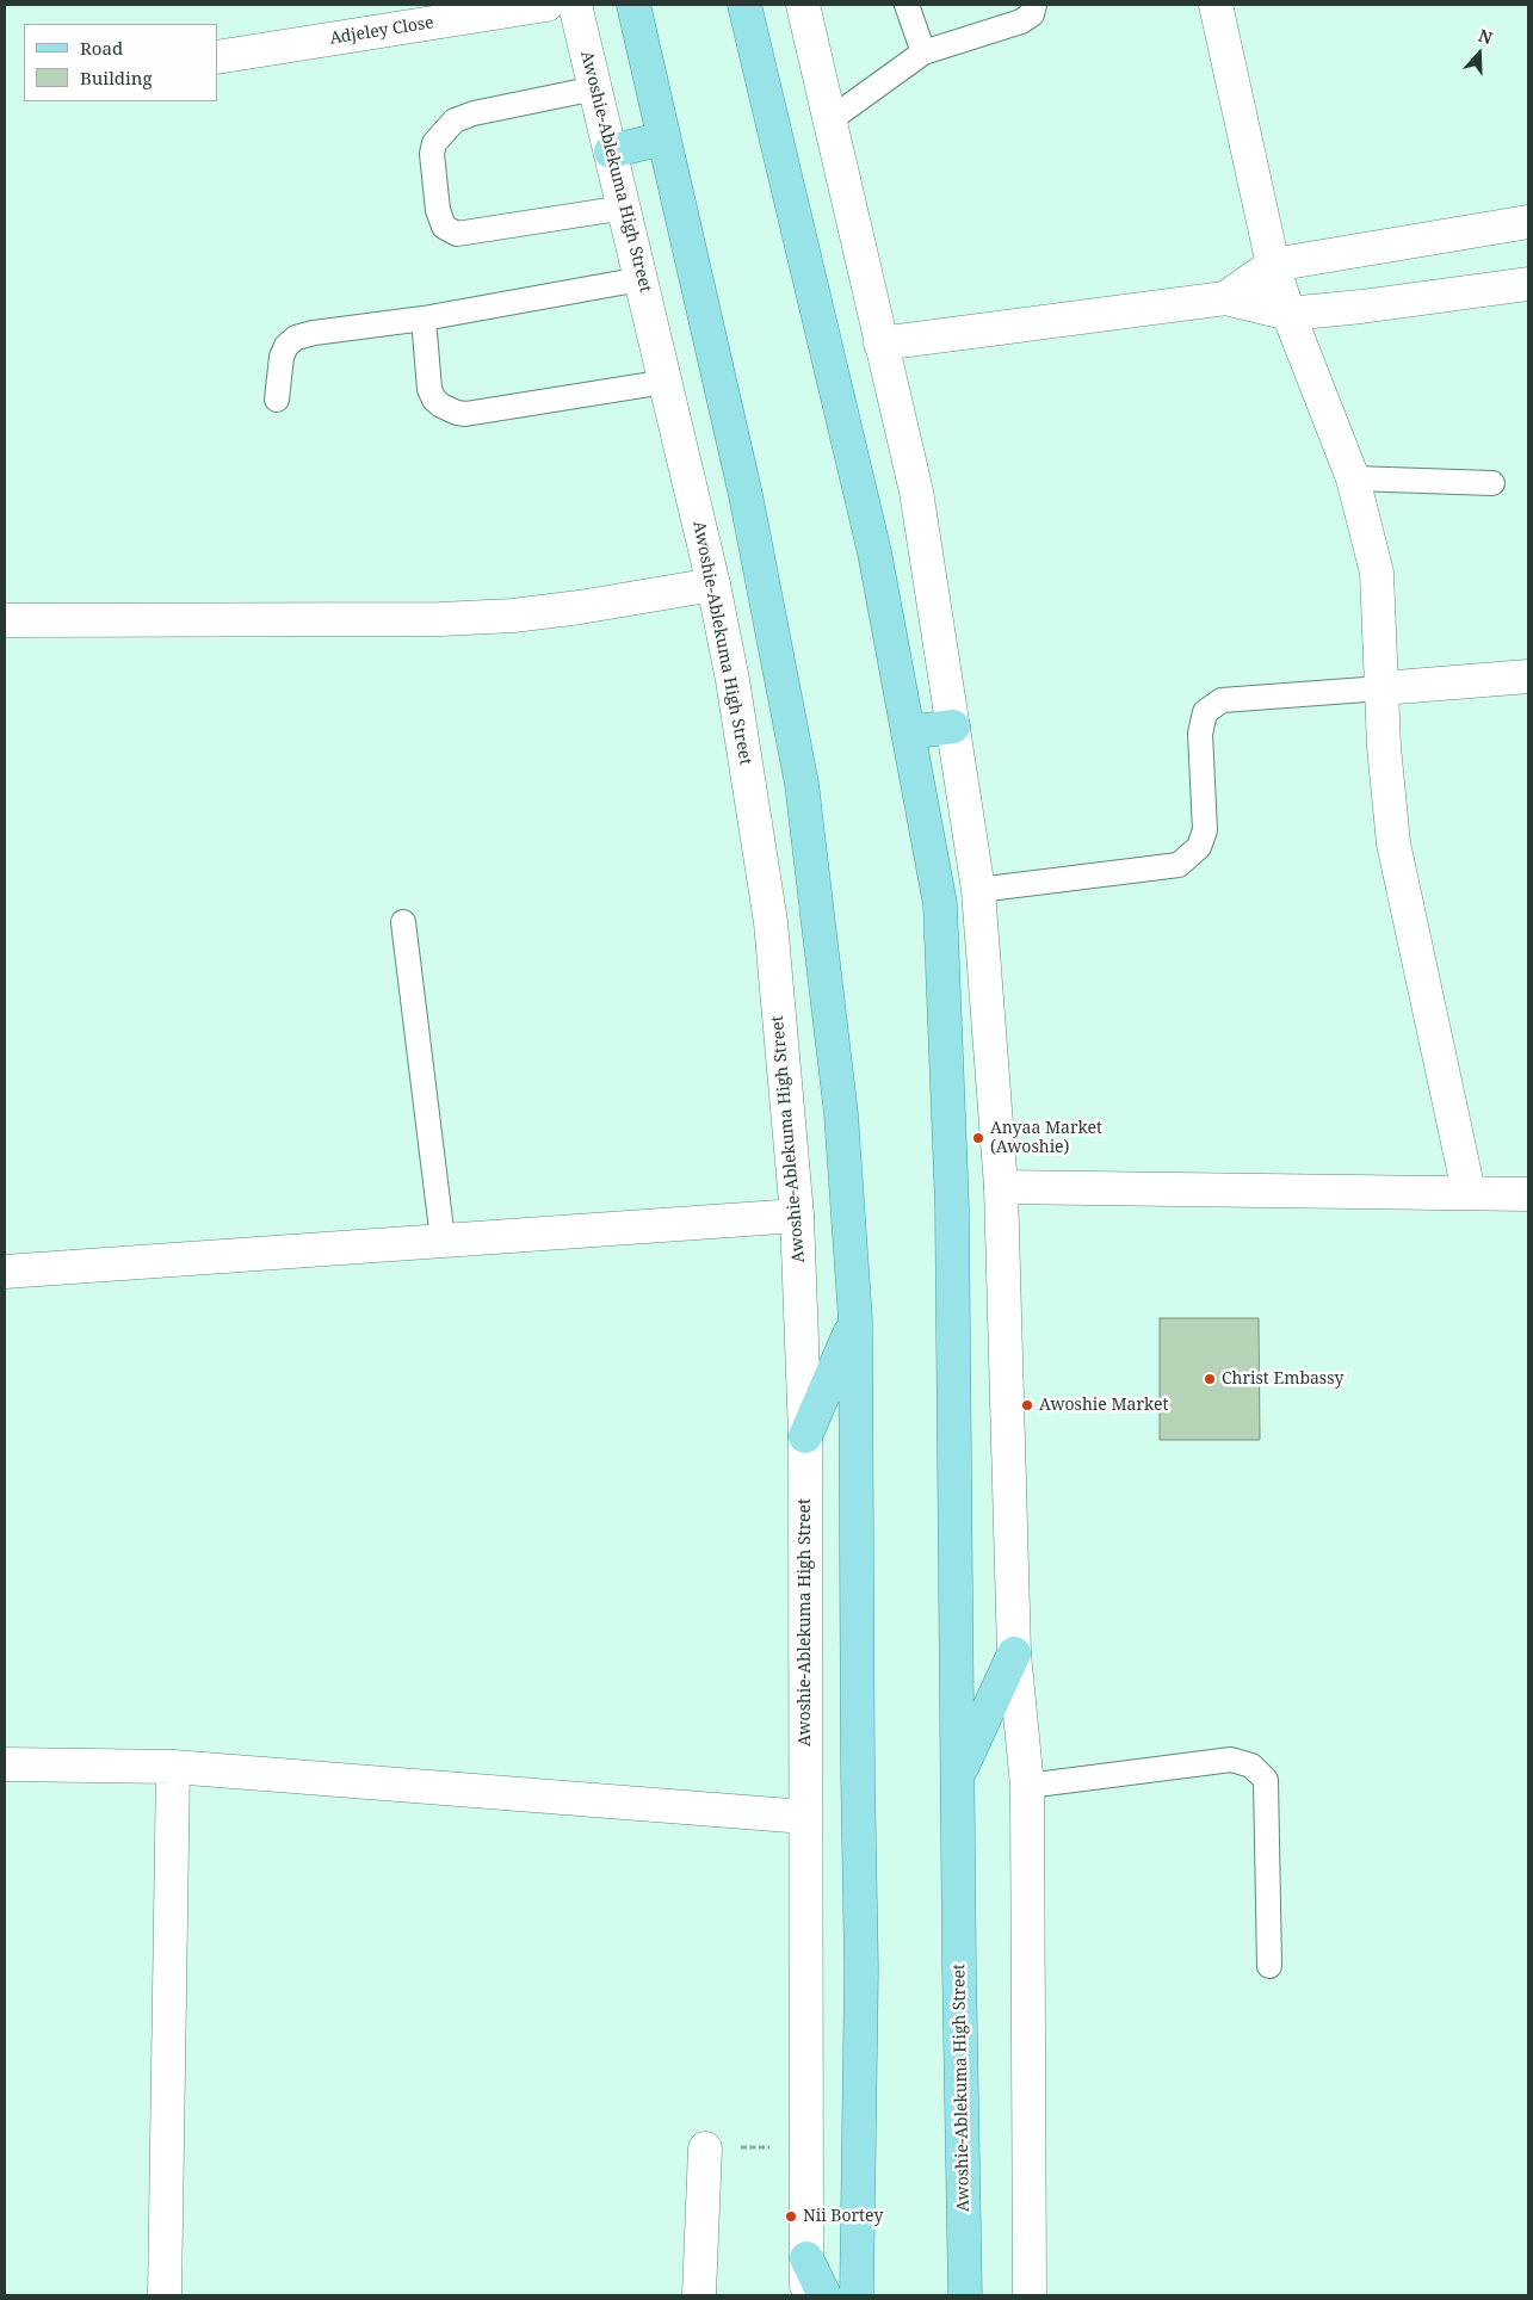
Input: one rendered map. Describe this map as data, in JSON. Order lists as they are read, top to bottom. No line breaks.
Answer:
{"streets":{"main road":["Awoshie-Ablekuma High Street"],"street":["Adjeley Close"]},"places":["Anyaa Market (Awoshie)","Christ Embassy","Awoshie Market","Nii Bortey"],"legend":["Road","Building"],"north":"top"}
